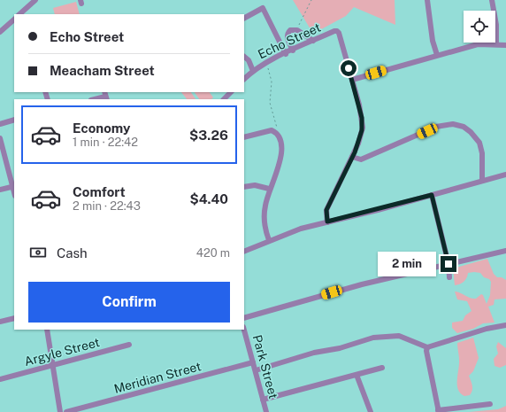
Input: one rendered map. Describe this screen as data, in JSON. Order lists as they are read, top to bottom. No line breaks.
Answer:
{"streets":{"street":["Echo Street","Argyle Street","Park Street","Meridian Street"]},"crossings":[["Park Street","Meridian Street"]],"page":{"banner":["Echo Street","Meacham Street"],"list":[{"name":"Economy","note":"1 min · 22:42","value":"$3.26"},{"name":"Comfort","note":"2 min · 22:43","value":"$4.40"}],"pay":["Cash","420 m"],"bubble":"2 min","buttons":"Confirm"}}
